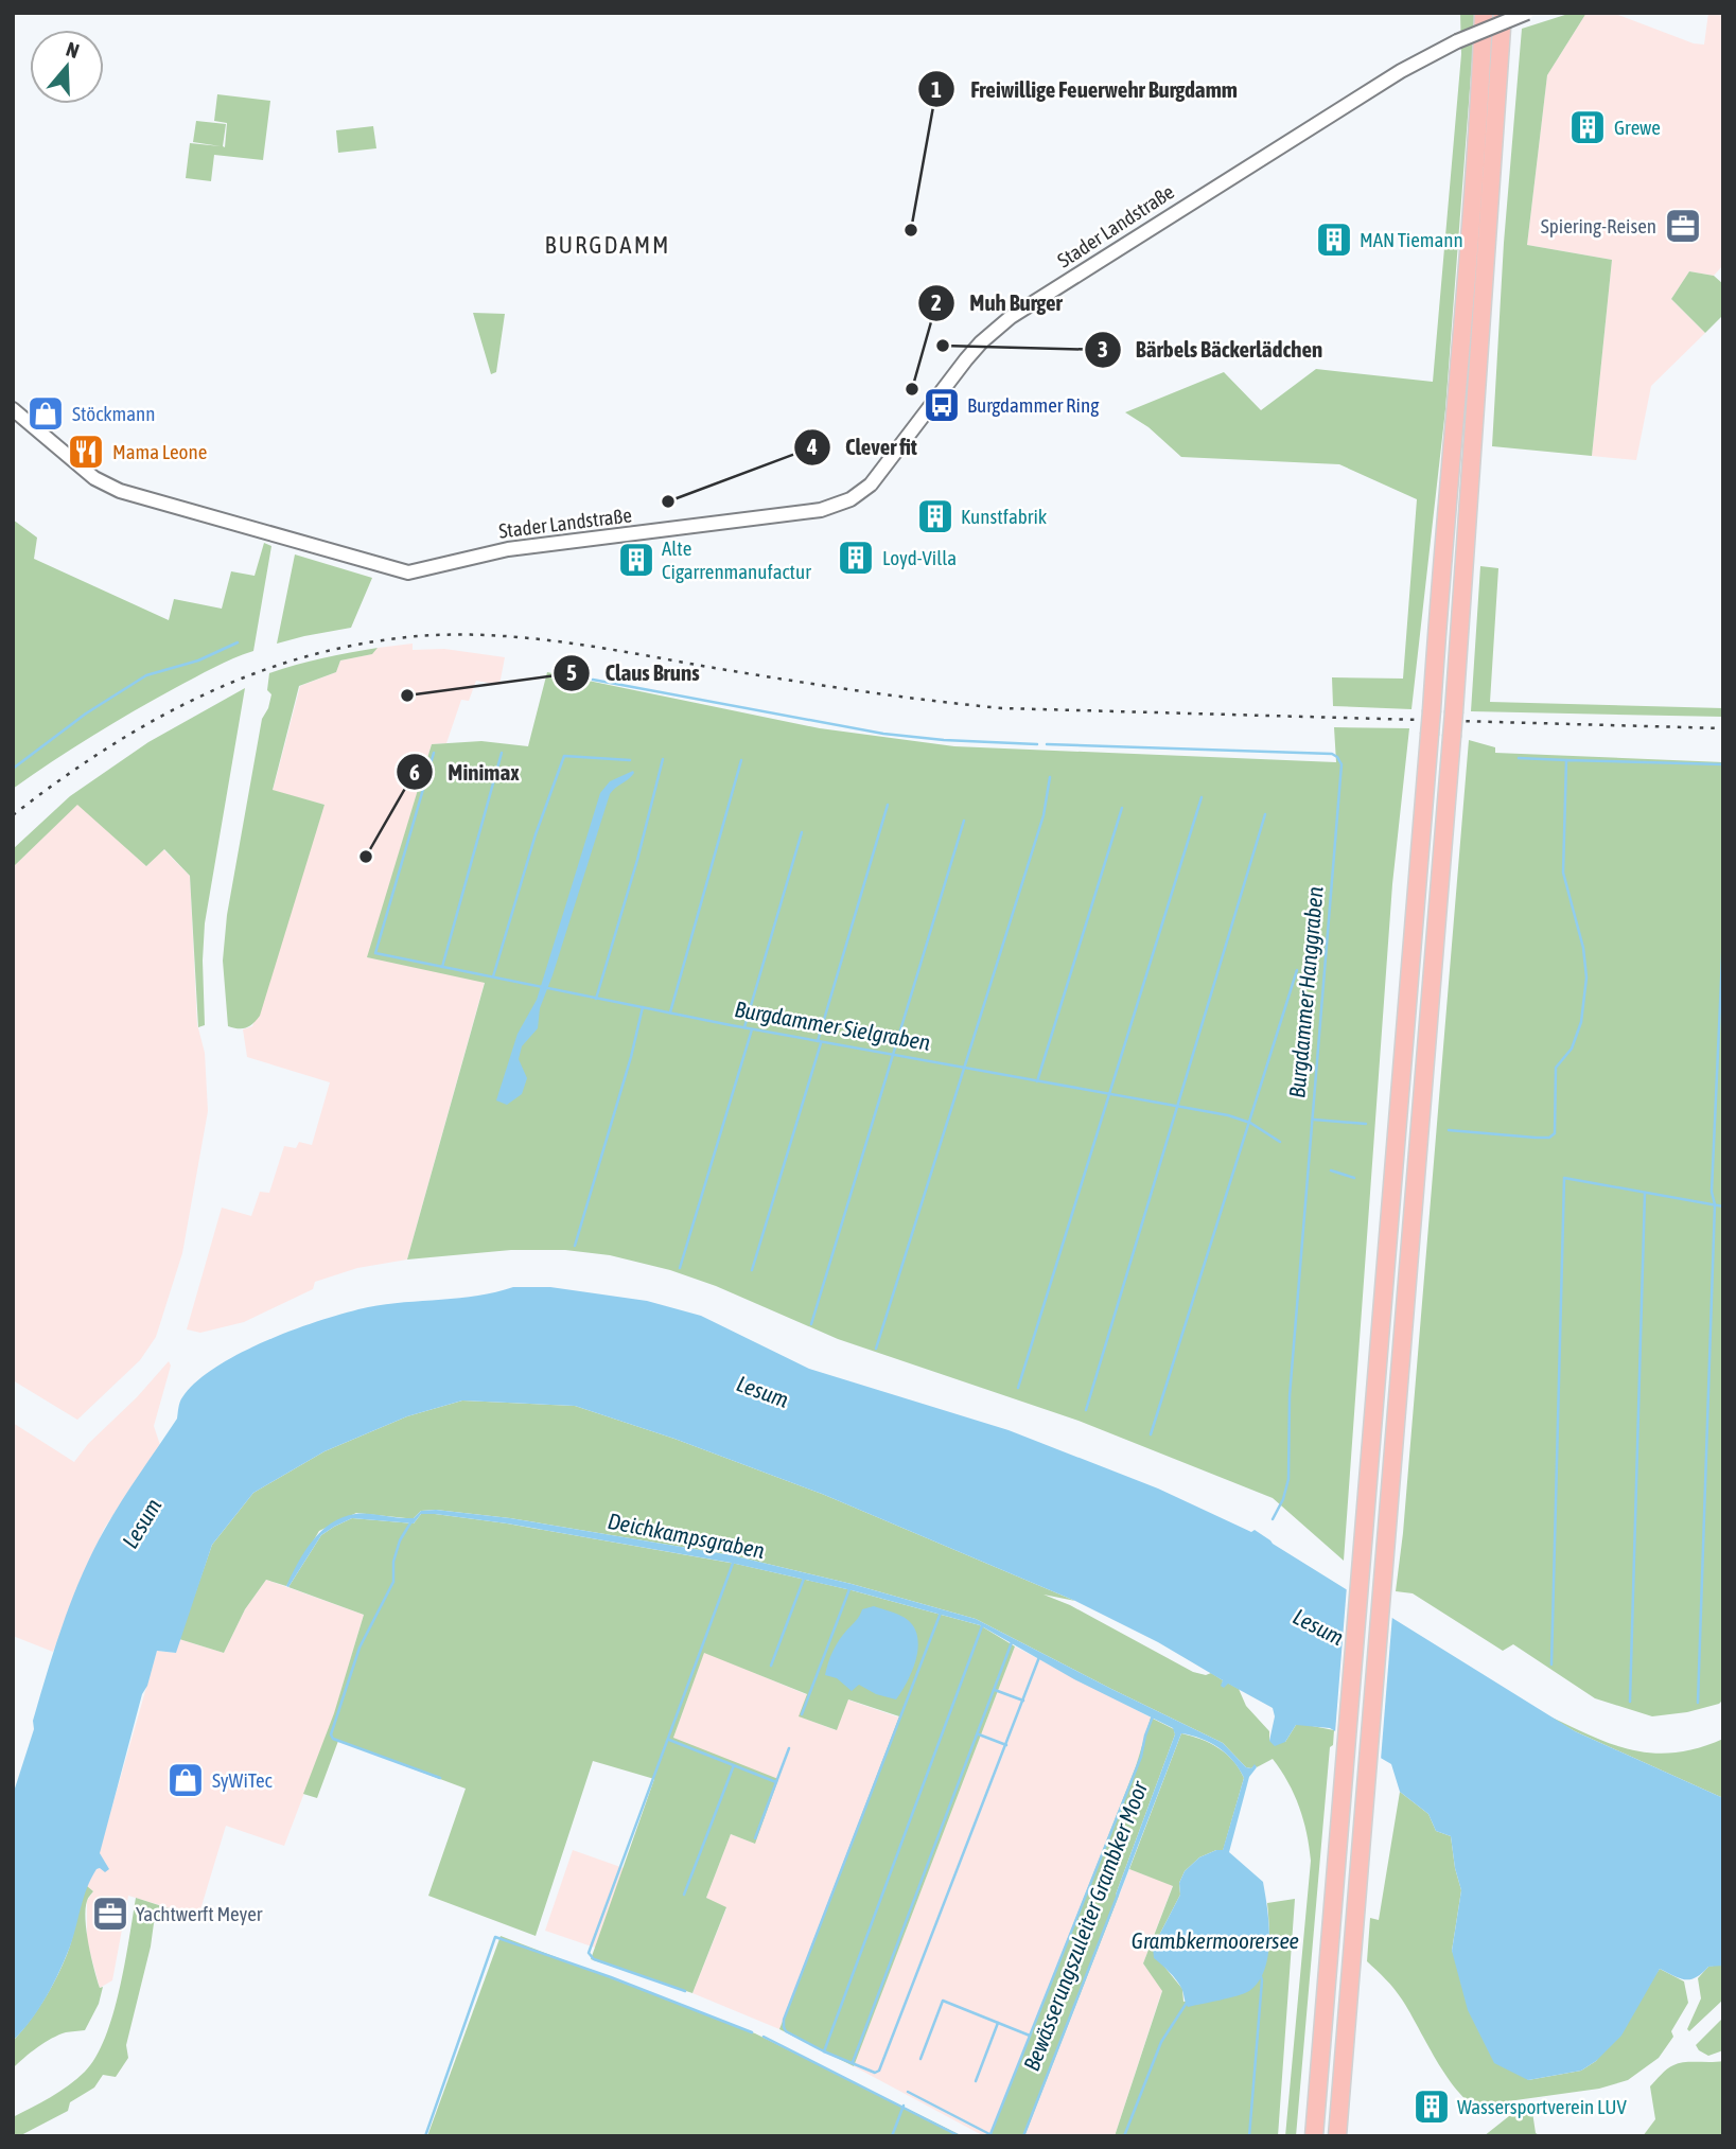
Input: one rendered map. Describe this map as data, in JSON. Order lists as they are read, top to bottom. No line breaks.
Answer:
{"streets":{"street":["Stader Landstraße"]},"districts":["BURGDAMM"],"water":["Burgdammer Hanggraben","Burgdammer Sielgraben","Lesum","Deichkampsgraben","Bewässerungszuleiter Grambker Moor","Grambkermoorersee"],"places":{"building":["Grewe","MAN Tiemann","Kunstfabrik","Loyd-Villa","Alte Cigarrenmanufactur","Wassersportverein LUV"],"office":["Spiering-Reisen","Yachtwerft Meyer"],"other":["Freiwillige Feuerwehr Burgdamm","Bärbels Bäckerlädchen","Muh Burger","Clever fit","Claus Bruns","Minimax"],"bus stop":["Burgdammer Ring"],"shop":["Stöckmann","SyWiTec"],"restaurant":["Mama Leone"]},"north":"top"}
